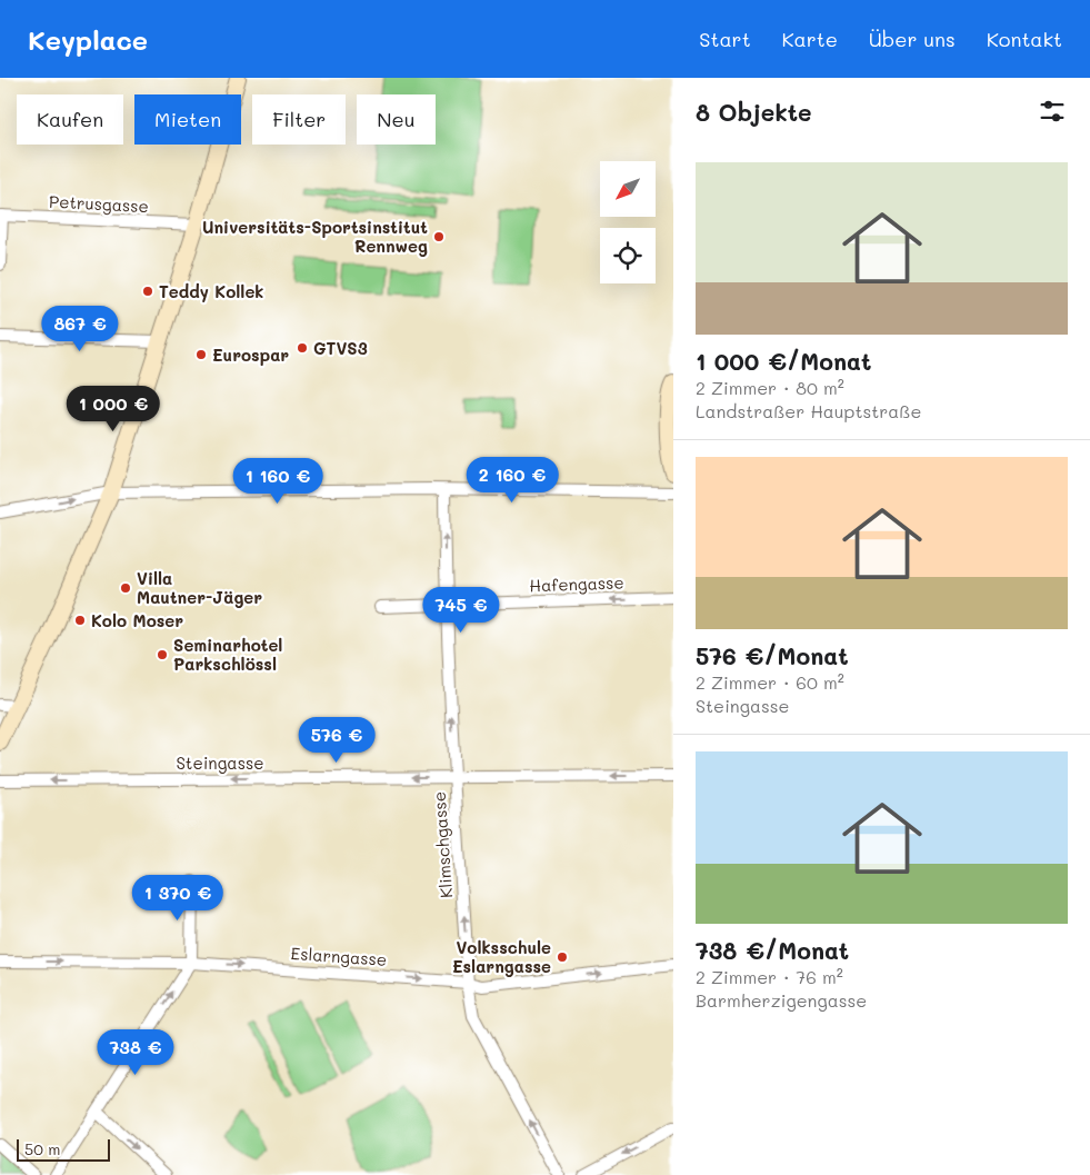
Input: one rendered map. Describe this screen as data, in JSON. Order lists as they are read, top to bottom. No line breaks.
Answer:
{"streets":{"street":["Petrusgasse","Hafengasse","Steingasse","Klimschgasse","Eslarngasse"]},"crossings":[["Hafengasse","Klimschgasse"],["Steingasse","Klimschgasse"],["Klimschgasse","Eslarngasse"]],"one_way":["Hafengasse","Steingasse","Klimschgasse","Eslarngasse"],"places":["Universitäts-Sportsinstitut Rennweg","Teddy Kollek","GTVS3","Eurospar","Villa Mautner-Jäger","Kolo Moser","Seminarhotel Parkschlössl","Volksschule Eslarngasse"],"scale_bar":"50 m","north":"bottom left","page":{"header":"Keyplace","nav":["Start","Karte","Über uns","Kontakt"],"heading":"8 Objekte","chip":["Kaufen","Mieten","Filter","Neu"],"list":[{"name":"1 000 €/Monat","note":"2 Zimmer · 80 m² · Landstraßer Hauptstraße"},{"name":"576 €/Monat","note":"2 Zimmer · 60 m² · Steingasse"},{"name":"738 €/Monat","note":"2 Zimmer · 76 m² · Barmherzigengasse"}],"price":["867 €","1 000 €","2 160 €","1 160 €","745 €","576 €","1 370 €","738 €"],"scale":"50 m"}}
